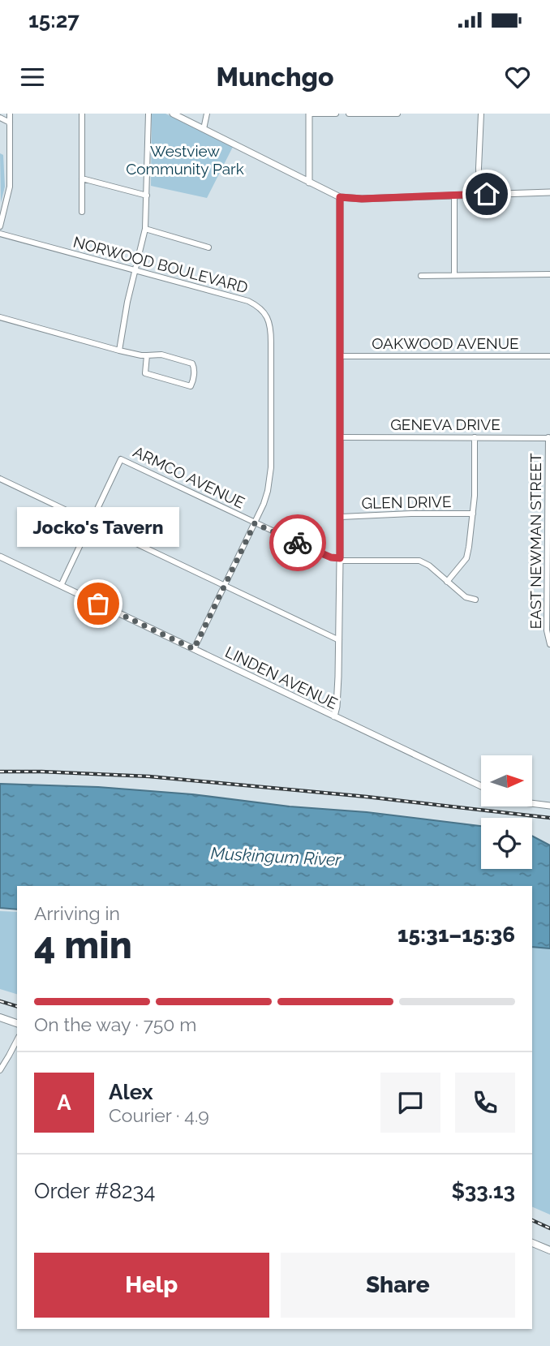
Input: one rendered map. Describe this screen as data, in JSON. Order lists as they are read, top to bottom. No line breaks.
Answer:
{"streets":{"street":["NORWOOD BOULEVARD","OAKWOOD AVENUE","GENEVA DRIVE","ARMCO AVENUE","GLEN DRIVE","EAST NEWMAN STREET","LINDEN AVENUE"]},"crossings":[["NORWOOD BOULEVARD","ARMCO AVENUE"],["NORWOOD BOULEVARD","LINDEN AVENUE"],["GENEVA DRIVE","EAST NEWMAN STREET"]],"water":["Muskingum River"],"parks":["Westview Community Park"],"places":["Jocko's Tavern"],"north":"right","page":{"status":"15:27","header":"Munchgo","bubble":"Jocko's Tavern","heading":["4 min","Arriving in","15:31–15:36"],"panel":["Alex","Courier · 4.9","Order #8234","$33.13"],"bar":"On the way · 750 m","round":"A","buttons":["Help","Share"]}}
